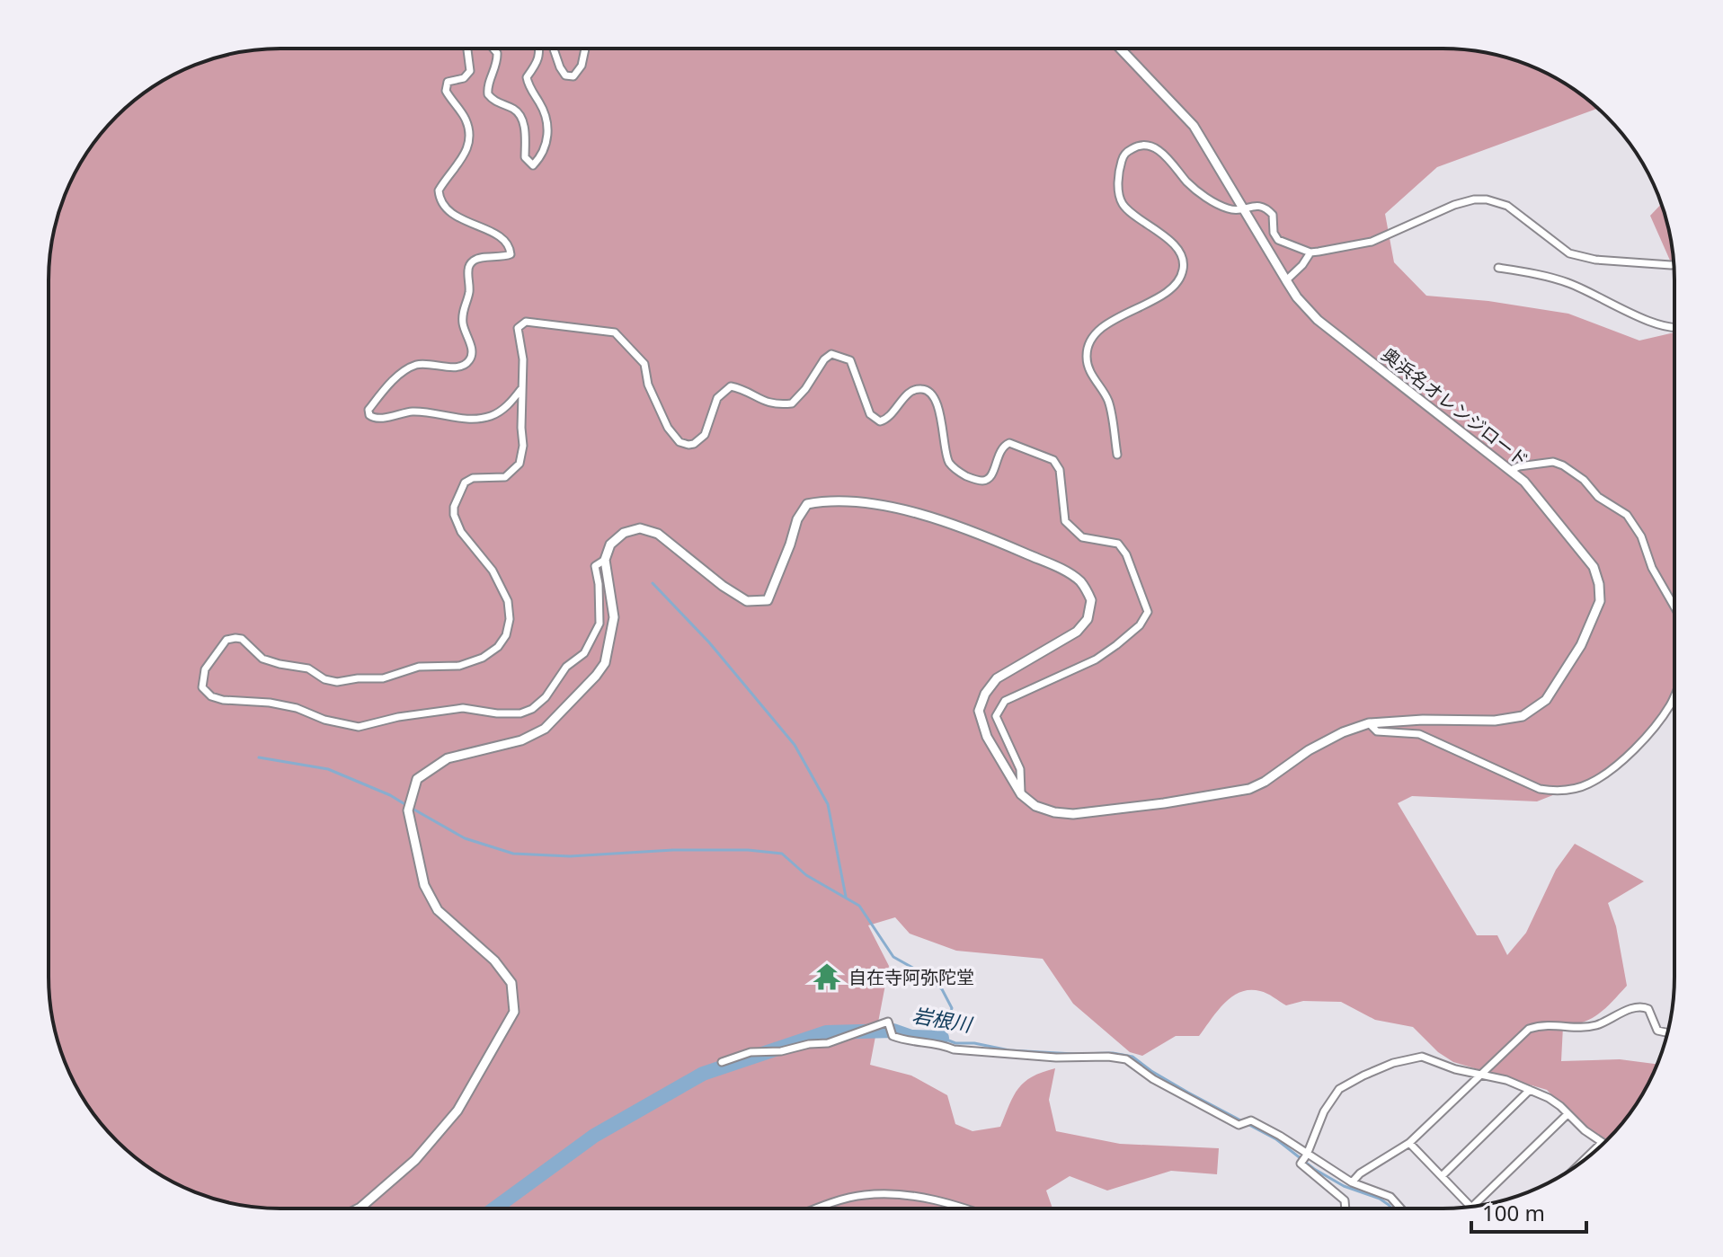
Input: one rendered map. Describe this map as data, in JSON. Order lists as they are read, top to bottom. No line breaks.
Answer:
{"streets":{"street":["奥浜名オレンジロード"]},"water":["岩根川"],"places":{"temple":["自在寺阿弥陀堂"]},"scale_bar":"100 m"}
